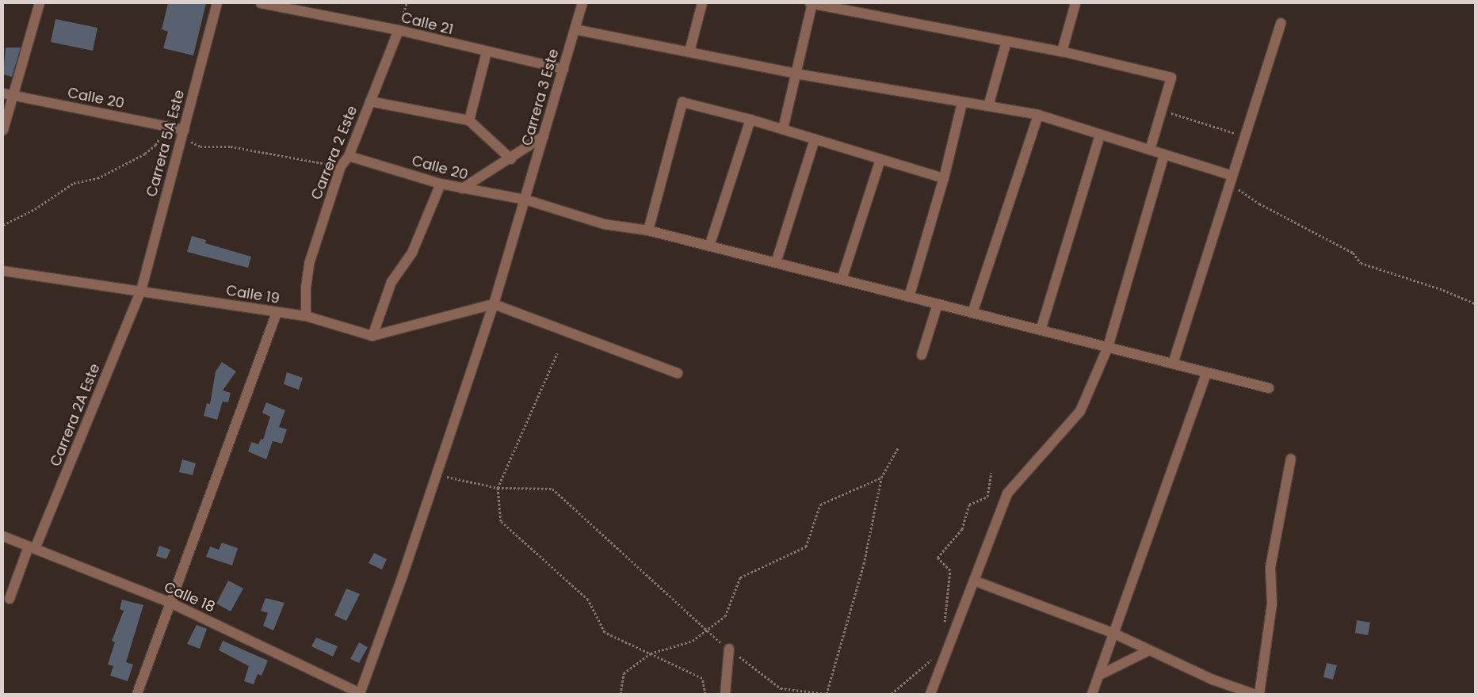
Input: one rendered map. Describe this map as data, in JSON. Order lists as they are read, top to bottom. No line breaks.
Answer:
{"streets":{"street":["Calle 21","Carrera 3 Este","Calle 20","Carrera 5A Este","Carrera 2 Este","Calle 19","Carrera 2A Este","Calle 18"]},"crossings":[["Calle 21","Carrera 3 Este"],["Calle 21","Carrera 2 Este"],["Carrera 3 Este","Calle 20"],["Carrera 3 Este","Calle 18"],["Calle 20","Carrera 5A Este"],["Calle 20","Carrera 2 Este"],["Carrera 5A Este","Calle 19"],["Carrera 5A Este","Carrera 2A Este"],["Carrera 2 Este","Calle 19"],["Calle 19","Carrera 2A Este"],["Carrera 2A Este","Calle 18"]]}
